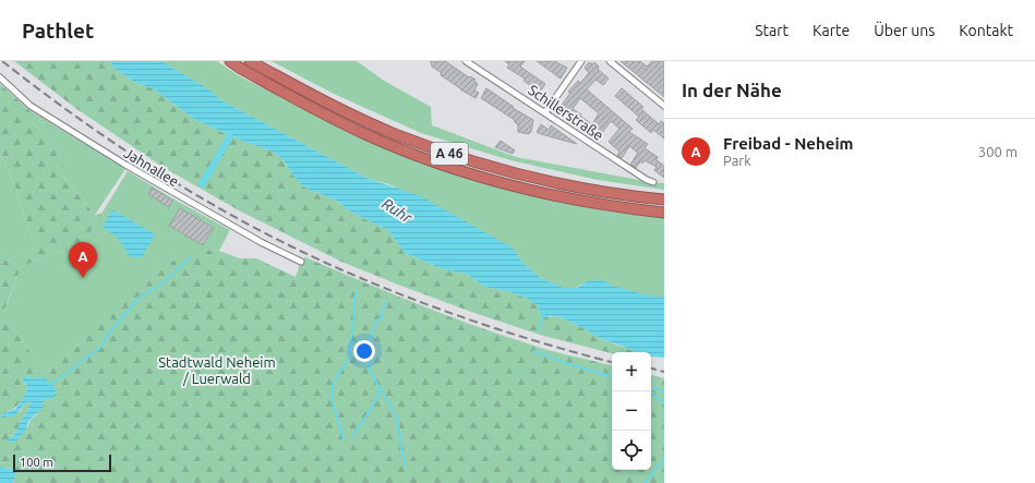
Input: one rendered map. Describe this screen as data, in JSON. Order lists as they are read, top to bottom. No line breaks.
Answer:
{"streets":{"highway":["A 46"],"street":["Schillerstraße","Jahnallee"]},"water":["Ruhr"],"parks":["Stadtwald Neheim / Luerwald"],"scale_bar":"100 m","page":{"header":"Pathlet","nav":["Start","Karte","Über uns","Kontakt"],"heading":"In der Nähe","list":[{"mark":"A","name":"Freibad - Neheim","note":"Park","value":"300 m"}],"pins":"A","map_buttons":["+","−"],"scale":"100 m"}}
